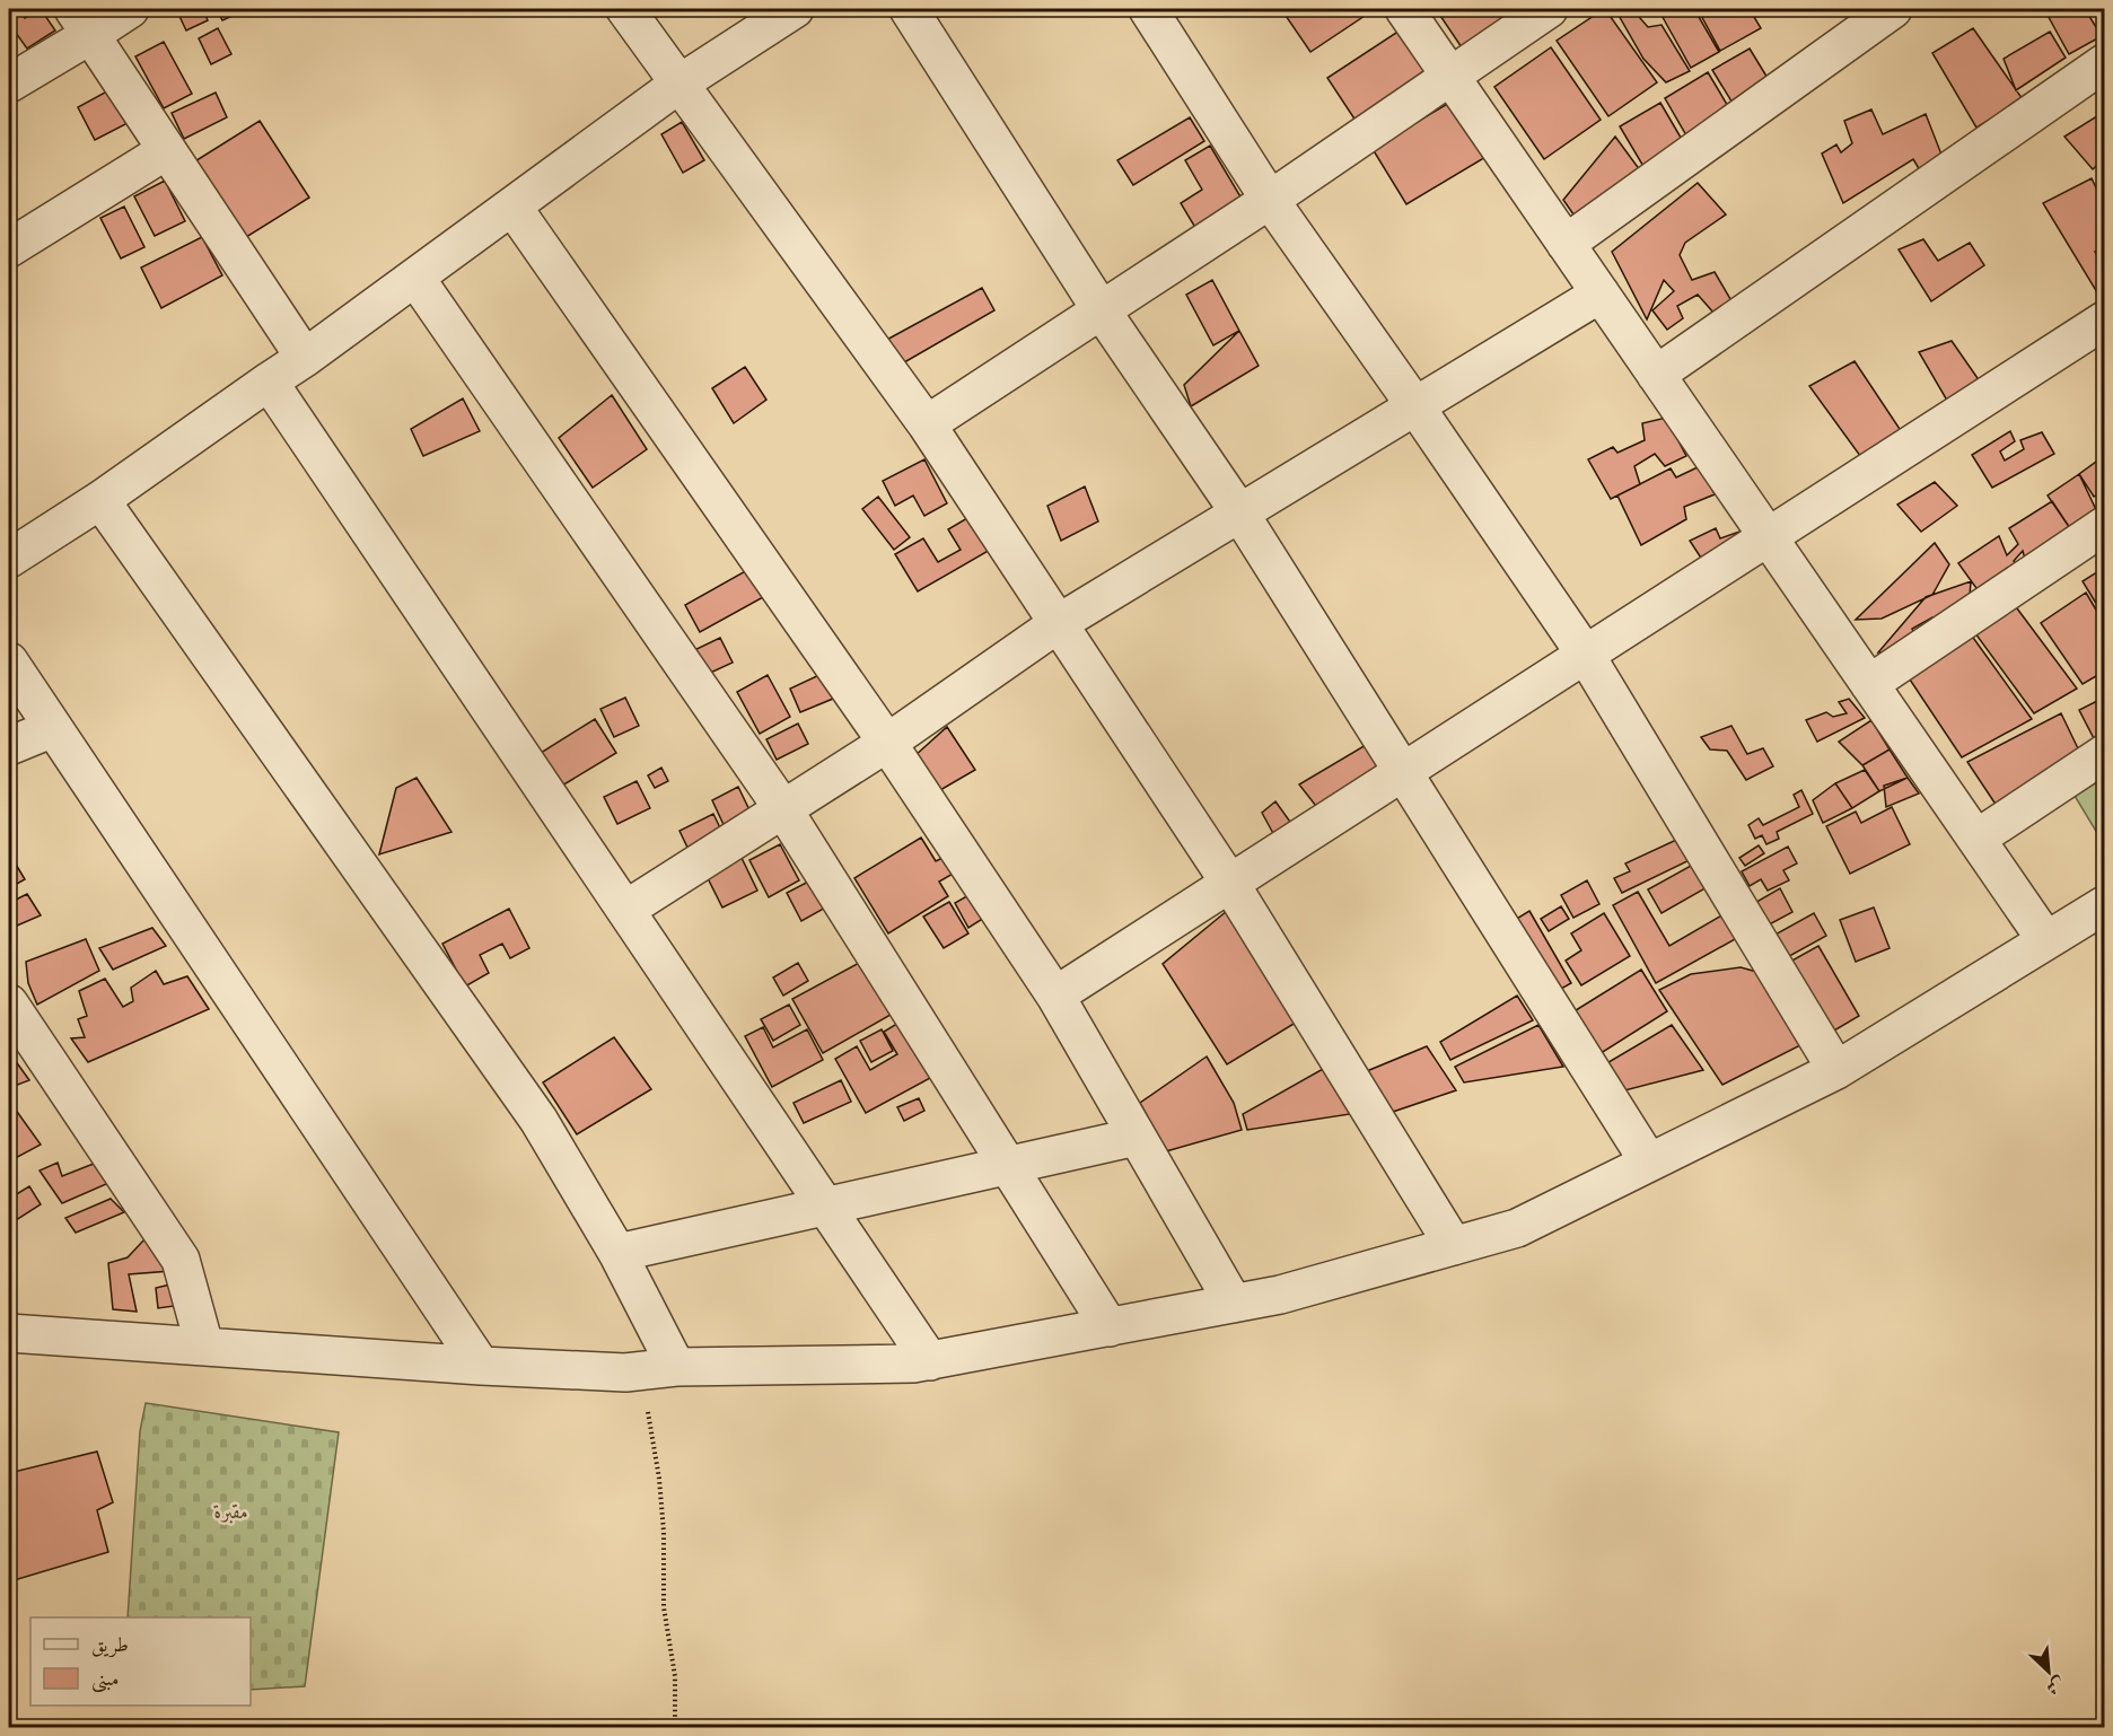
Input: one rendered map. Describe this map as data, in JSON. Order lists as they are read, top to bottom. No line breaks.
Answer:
{"parks":["مقبرة"],"legend":["طريق","مبنى"],"north":"bottom right"}
